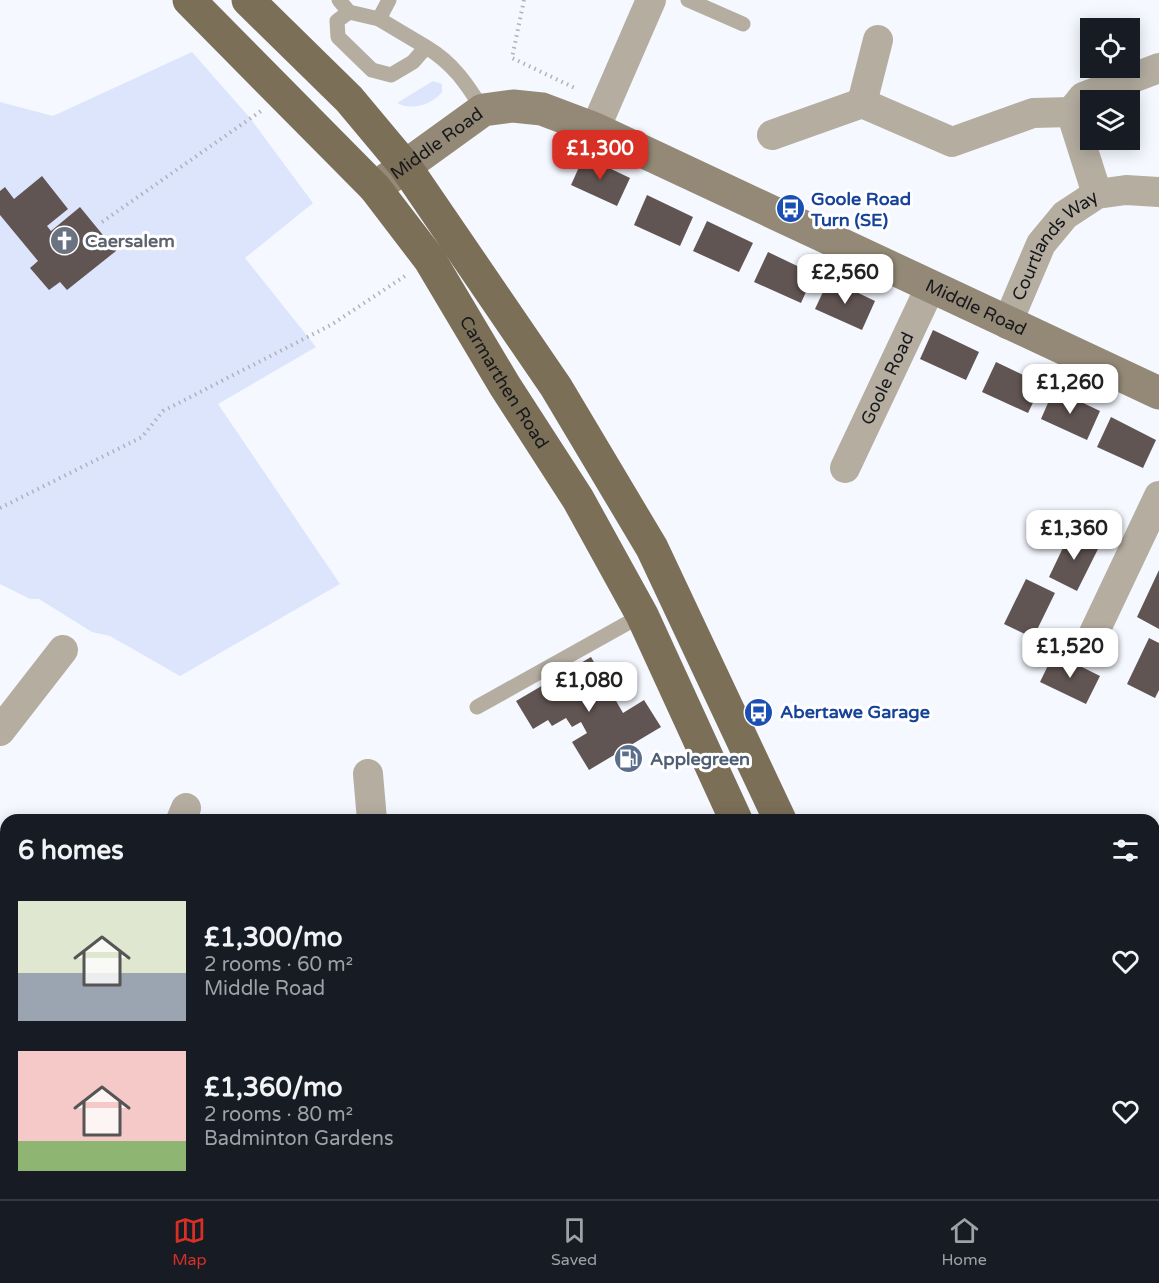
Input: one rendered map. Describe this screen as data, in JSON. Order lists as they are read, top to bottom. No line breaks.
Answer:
{"streets":{"main road":["Carmarthen Road"],"street":["Middle Road","Courtlands Way","Goole Road"]},"crossings":[["Middle Road","Courtlands Way"],["Middle Road","Goole Road"],["Middle Road","Carmarthen Road"]],"places":{"bus stop":["Goole Road Turn (SE)","Abertawe Garage"],"church":["Caersalem"],"fuel station":["Applegreen"]},"page":{"price":["£1,300","£2,560","£1,260","£1,360","£1,520","£1,080"],"heading":"6 homes","list":[{"name":"£1,300/mo","note":"2 rooms · 60 m² · Middle Road"},{"name":"£1,360/mo","note":"2 rooms · 80 m² · Badminton Gardens"}],"tabs":["Map","Saved","Home"]}}
